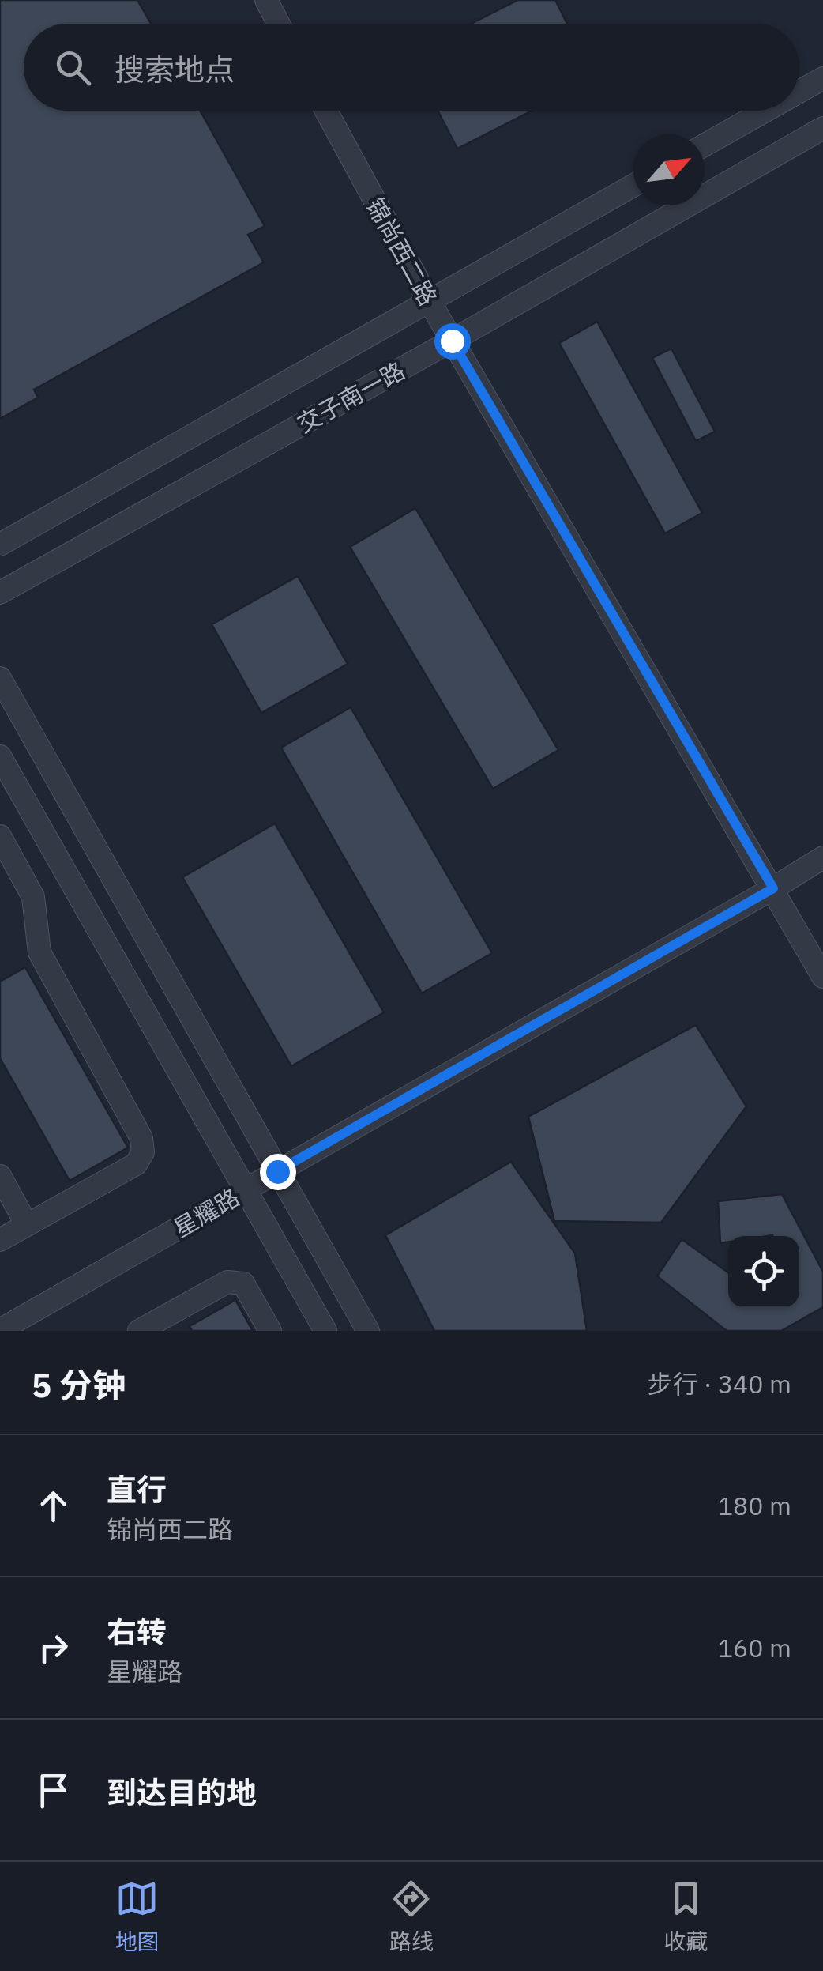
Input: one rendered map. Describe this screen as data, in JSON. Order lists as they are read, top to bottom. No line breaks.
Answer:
{"streets":{"street":["锦尚西二路","交子南一路","星耀路"]},"crossings":[["锦尚西二路","交子南一路"],["锦尚西二路","星耀路"]],"north":"top right","page":{"search":"搜索地点","heading":["5 分钟","步行 · 340 m"],"list":[["直行","锦尚西二路","180 m"],["右转","星耀路","160 m"],"到达目的地"],"nav":["地图","路线","收藏"]}}
